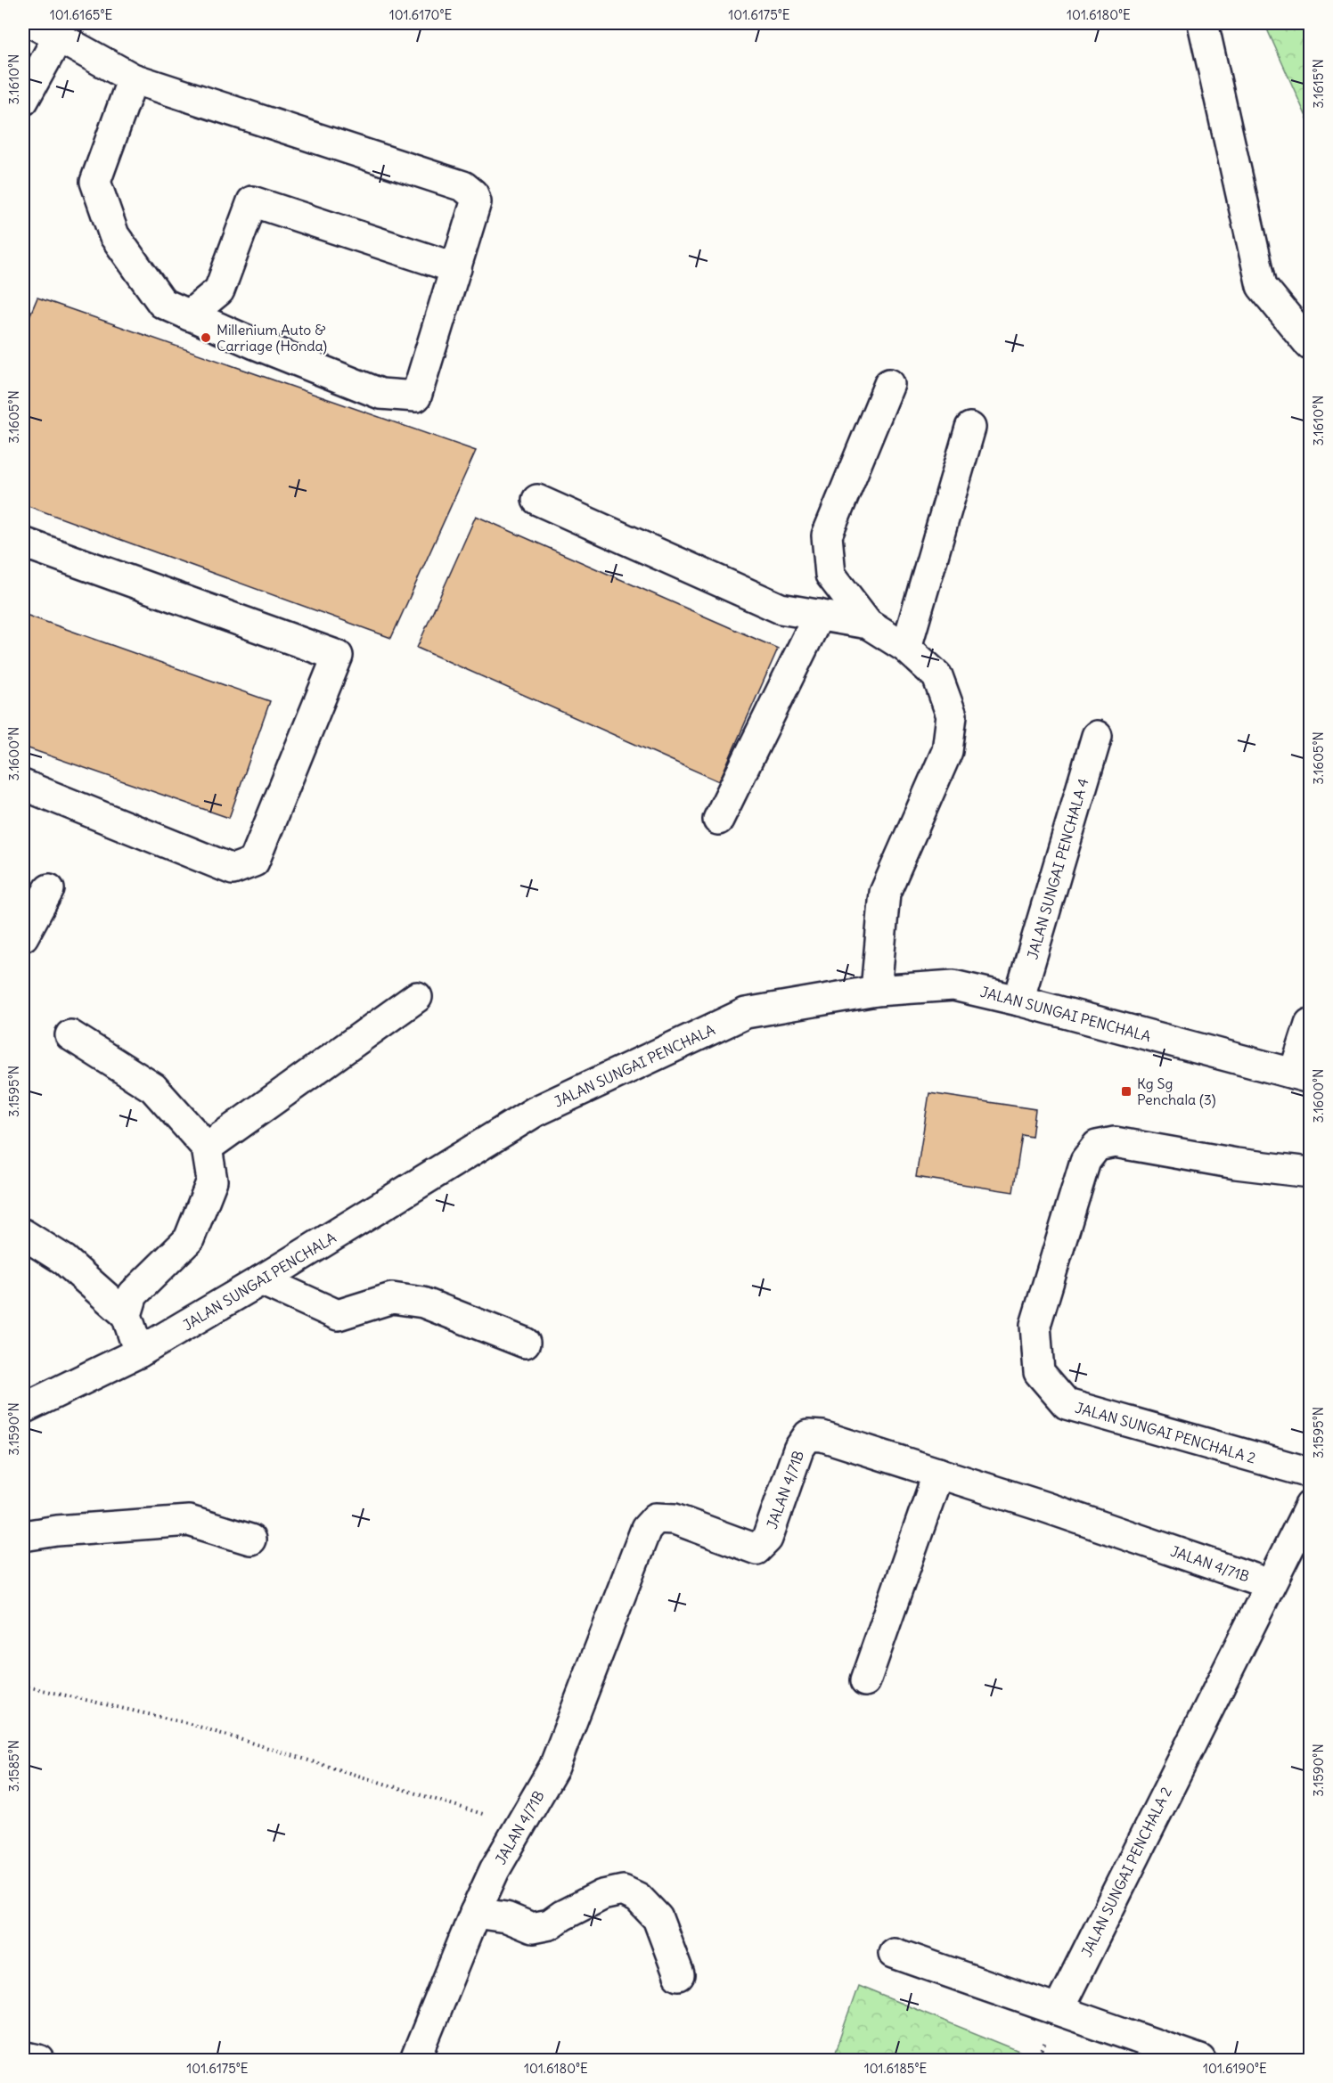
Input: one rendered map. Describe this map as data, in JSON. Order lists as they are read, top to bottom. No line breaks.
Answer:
{"streets":{"street":["JALAN SUNGAI PENCHALA 4","JALAN SUNGAI PENCHALA","JALAN SUNGAI PENCHALA 2","JALAN 4/71B"]},"crossings":[["JALAN SUNGAI PENCHALA 4","JALAN SUNGAI PENCHALA"],["JALAN SUNGAI PENCHALA 2","JALAN 4/71B"]],"places":{"other":["Millenium Auto & Carriage (Honda)"],"transit":["Kg Sg Penchala (3)"]},"coordinates":["101.6165°E","101.6170°E","101.6175°E","101.6180°E","3.1610°N","3.1615°N","3.1605°N","3.1600°N","3.1595°N","3.1590°N","3.1585°N","101.6185°E","101.6190°E"]}
